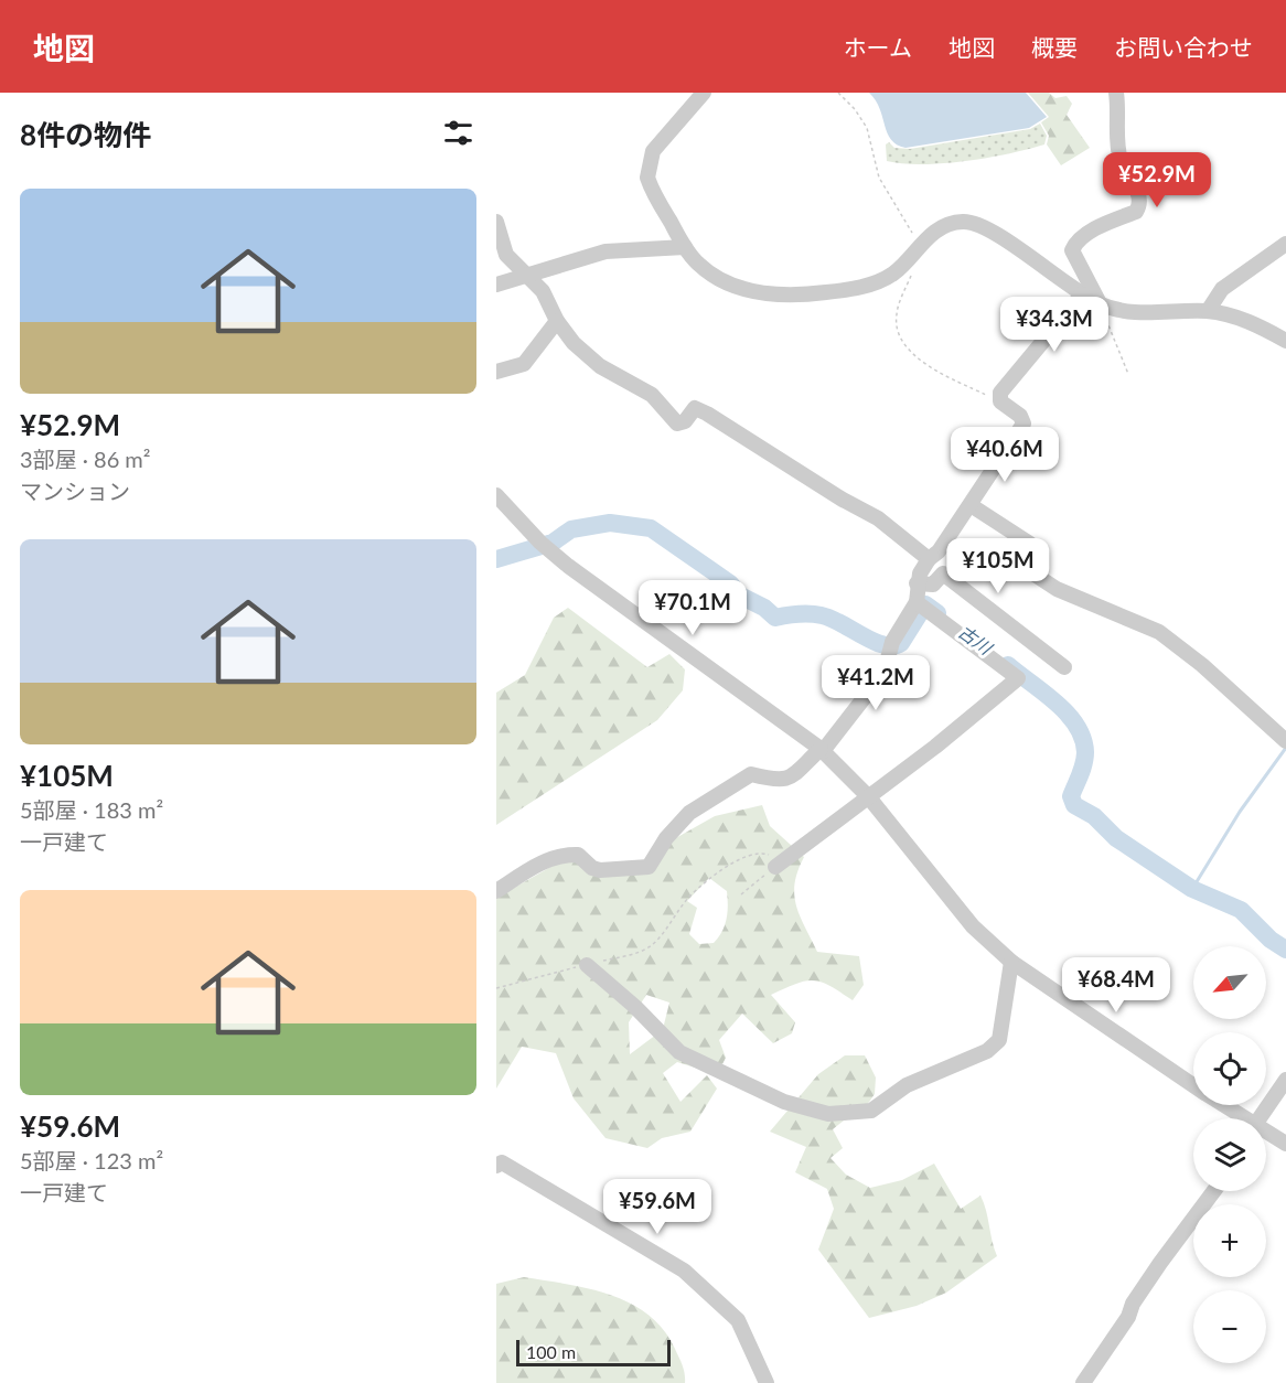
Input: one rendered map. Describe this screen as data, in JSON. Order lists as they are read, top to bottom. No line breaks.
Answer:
{"water":["古川"],"scale_bar":"100 m","north":"bottom left","page":{"header":"地図","nav":["ホーム","地図","概要","お問い合わせ"],"heading":"8件の物件","price":["¥52.9M","¥34.3M","¥40.6M","¥105M","¥70.1M","¥41.2M","¥68.4M","¥59.6M"],"list":[{"name":"¥52.9M","note":"3部屋 · 86 m² · マンション"},{"name":"¥105M","note":"5部屋 · 183 m² · 一戸建て"},{"name":"¥59.6M","note":"5部屋 · 123 m² · 一戸建て"}],"map_buttons":["+","−"],"scale":"100 m"}}
